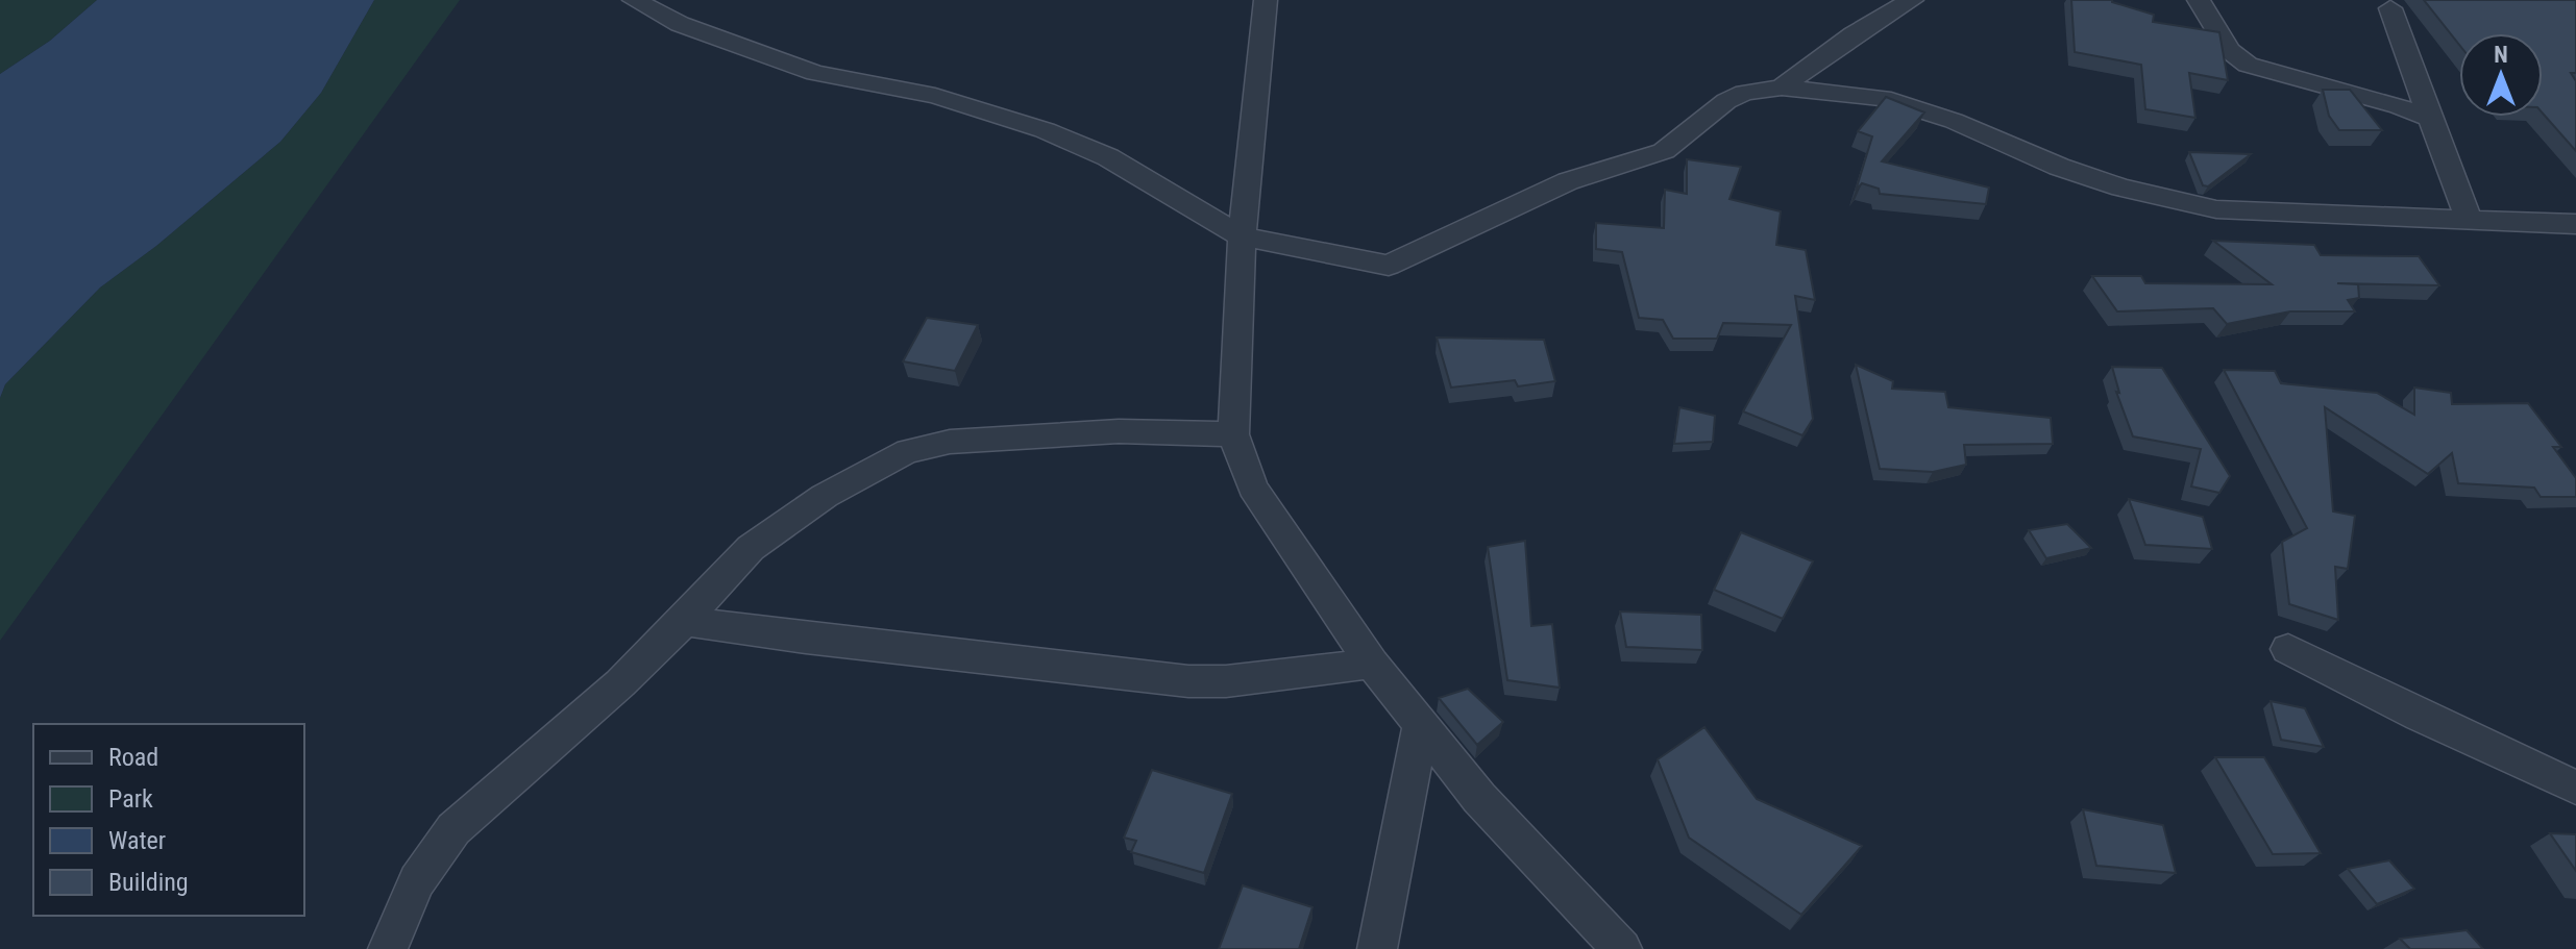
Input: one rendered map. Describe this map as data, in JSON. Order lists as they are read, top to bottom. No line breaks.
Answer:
{"legend":["Road","Park","Water","Building"],"north":"top"}
